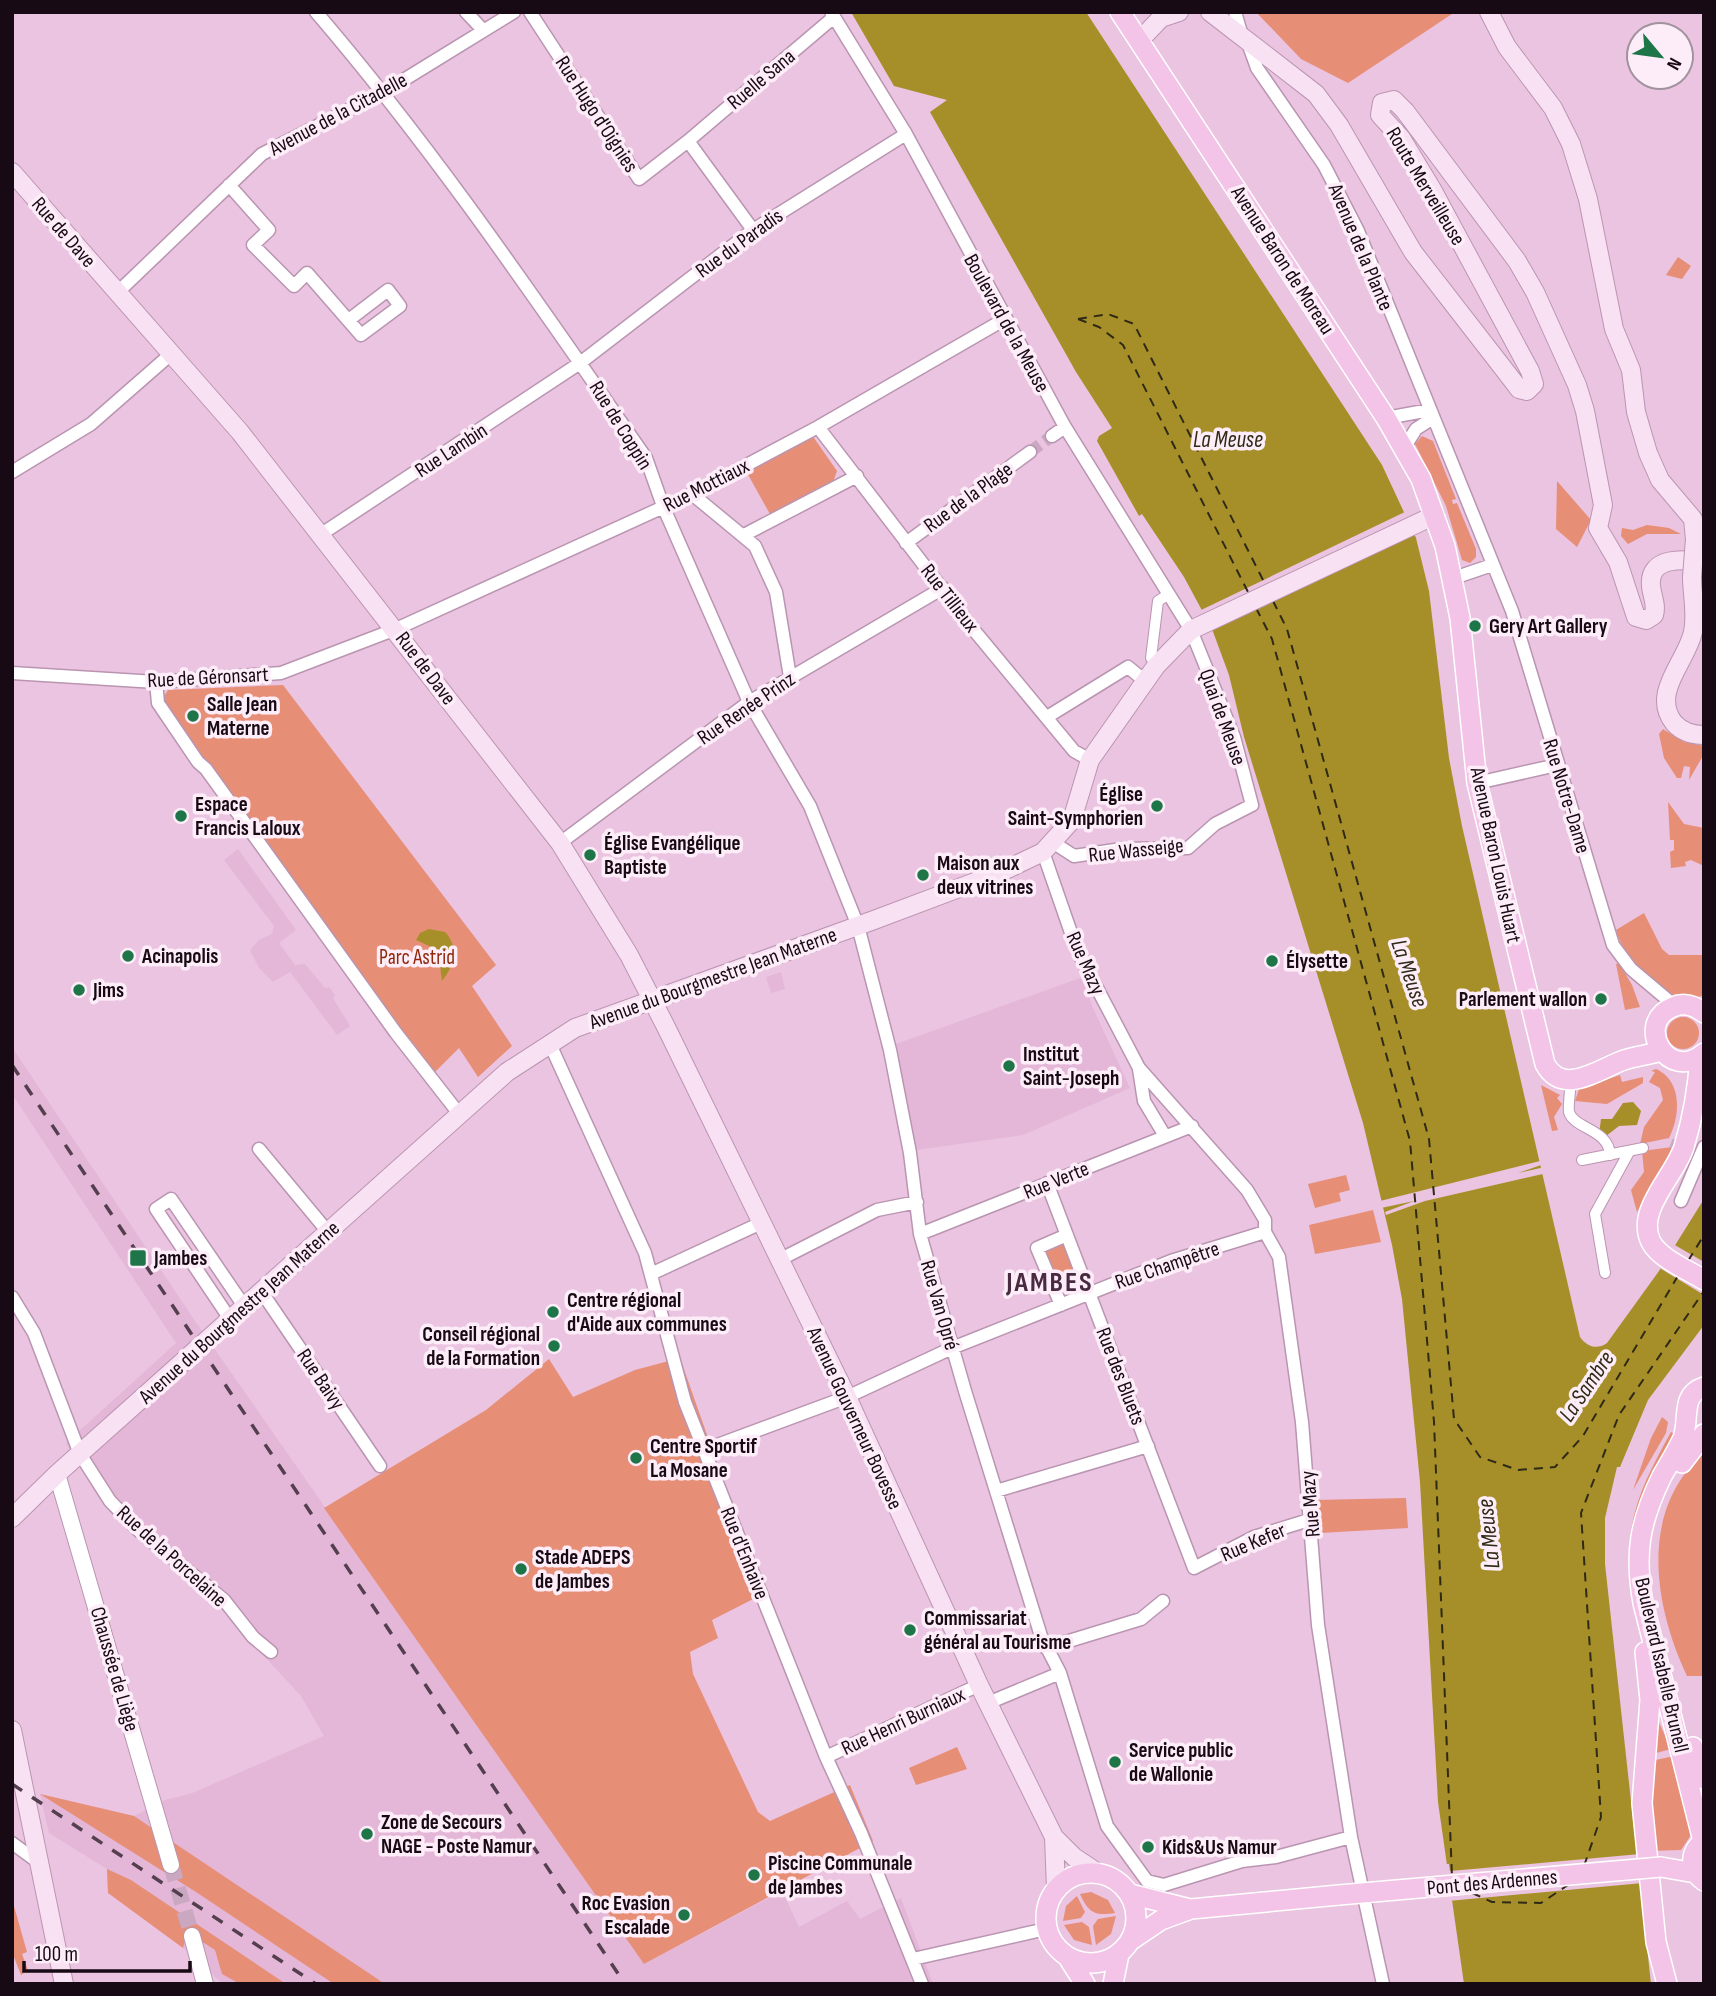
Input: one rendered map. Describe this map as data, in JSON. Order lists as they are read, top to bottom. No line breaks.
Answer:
{"streets":{"main road":["Route Merveilleuse","Rue de Dave","Avenue de la Plante","Avenue Baron de Moreau","Avenue Baron Louis Huart","Avenue du Bourgmestre Jean Materne","Avenue Gouverneur Bovesse","Boulevard Isabelle Brunell","Pont des Ardennes"],"street":["Ruelle Sana","Avenue de la Citadelle","Rue Hugo d'Oignies","Rue du Paradis","Boulevard de la Meuse","Rue de Coppin","Rue Lambin","Rue Mottiaux","Rue de la Plage","Rue Tillieux","Rue de Géronsart","Rue Renée Prinz","Quai de Meuse","Rue Notre-Dame","Rue Wasseige","Rue Mazy","Rue Verte","Rue Champêtre","Rue Van Opré","Rue des Bluets","Rue Baivy","Rue Kefer","Rue d'Enhaive","Rue de la Porcelaine","Chaussée de Liège","Rue Henri Burniaux"]},"crossings":[["Ruelle Sana","Rue Hugo d'Oignies"],["Ruelle Sana","Boulevard de la Meuse"],["Avenue de la Citadelle","Rue de Dave"],["Avenue de la Citadelle","Rue de Coppin"],["Route Merveilleuse","Avenue de la Plante"],["Rue de Dave","Rue Lambin"],["Rue de Dave","Rue Mottiaux"],["Rue de Dave","Rue de Géronsart"],["Rue de Dave","Rue Renée Prinz"],["Rue de Dave","Avenue du Bourgmestre Jean Materne"],["Rue de Dave","Avenue Gouverneur Bovesse"],["Rue du Paradis","Boulevard de la Meuse"],["Rue du Paradis","Rue de Coppin"],["Rue du Paradis","Rue Lambin"],["Avenue de la Plante","Rue Notre-Dame"],["Avenue Baron de Moreau","Avenue Baron Louis Huart"],["Boulevard de la Meuse","Rue Mottiaux"],["Boulevard de la Meuse","Quai de Meuse"],["Rue de Coppin","Rue Lambin"],["Rue de Coppin","Rue Mottiaux"],["Rue de Coppin","Rue Renée Prinz"],["Rue de Coppin","Avenue du Bourgmestre Jean Materne"],["Rue de Coppin","Rue Van Opré"],["Rue Mottiaux","Rue Tillieux"],["Rue Mottiaux","Rue de Géronsart"],["Rue de la Plage","Rue Tillieux"],["Rue Tillieux","Rue Renée Prinz"],["Quai de Meuse","Rue Wasseige"],["Rue Notre-Dame","Avenue Baron Louis Huart"],["Rue Wasseige","Rue Mazy"],["Rue Wasseige","Avenue du Bourgmestre Jean Materne"],["Rue Mazy","Avenue du Bourgmestre Jean Materne"],["Rue Mazy","Rue Verte"],["Rue Mazy","Rue Champêtre"],["Rue Mazy","Rue Van Opré"],["Rue Mazy","Rue Kefer"],["Avenue du Bourgmestre Jean Materne","Rue Van Opré"],["Avenue du Bourgmestre Jean Materne","Rue Baivy"],["Avenue du Bourgmestre Jean Materne","Avenue Gouverneur Bovesse"],["Avenue du Bourgmestre Jean Materne","Rue d'Enhaive"],["Avenue du Bourgmestre Jean Materne","Rue de la Porcelaine"],["Avenue du Bourgmestre Jean Materne","Chaussée de Liège"],["Rue Verte","Rue Van Opré"],["Rue Verte","Rue des Bluets"],["Rue Champêtre","Rue Van Opré"],["Rue Champêtre","Rue des Bluets"],["Rue Champêtre","Avenue Gouverneur Bovesse"],["Rue Champêtre","Rue d'Enhaive"],["Rue Van Opré","Rue Henri Burniaux"],["Rue des Bluets","Rue Kefer"],["Avenue Gouverneur Bovesse","Rue Henri Burniaux"],["Rue d'Enhaive","Rue Henri Burniaux"],["Boulevard Isabelle Brunell","Pont des Ardennes"]],"districts":["JAMBES"],"water":["La Meuse","La Sambre"],"parks":["Parc Astrid"],"places":{"other":["Gery Art Gallery","Salle Jean Materne","Église Saint-Symphorien","Espace Francis Laloux","Église Evangélique Baptiste","Maison aux deux vitrines","Acinapolis","Élysette","Jims","Parlement wallon","Institut Saint-Joseph","Centre régional d'Aide aux communes","Conseil régional de la Formation","Centre Sportif La Mosane","Stade ADEPS de Jambes","Commissariat général au Tourisme","Service public de Wallonie","Zone de Secours NAGE - Poste Namur","Kids&Us Namur","Piscine Communale de Jambes","Roc Evasion Escalade"],"transit":["Jambes"]},"scale_bar":"100 m","north":"bottom right"}
